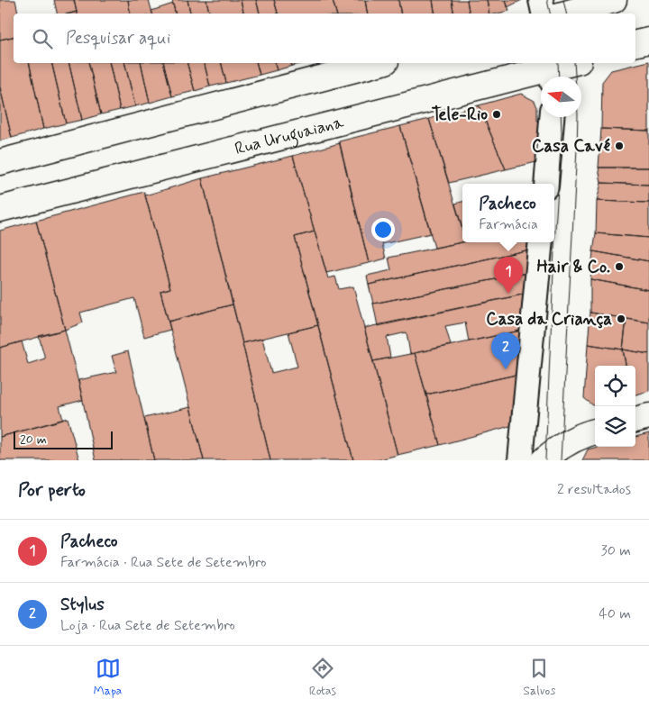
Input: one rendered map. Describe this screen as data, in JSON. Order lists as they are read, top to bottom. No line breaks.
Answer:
{"streets":{"street":["Rua Uruguaiana"]},"places":["Tele-Rio","Casa Cavé","Hair & Co.","Casa da Criança"],"scale_bar":"20 m","north":"left","page":{"search":"Pesquisar aqui","popup":["Pacheco","Farmácia"],"pins":["1","2"],"scale":"20 m","heading":["Por perto","2 resultados"],"list":[{"mark":"1","name":"Pacheco","note":"Farmácia · Rua Sete de Setembro","value":"30 m"},{"mark":"2","name":"Stylus","note":"Loja · Rua Sete de Setembro","value":"40 m"}],"nav":["Mapa","Rotas","Salvos"]}}
